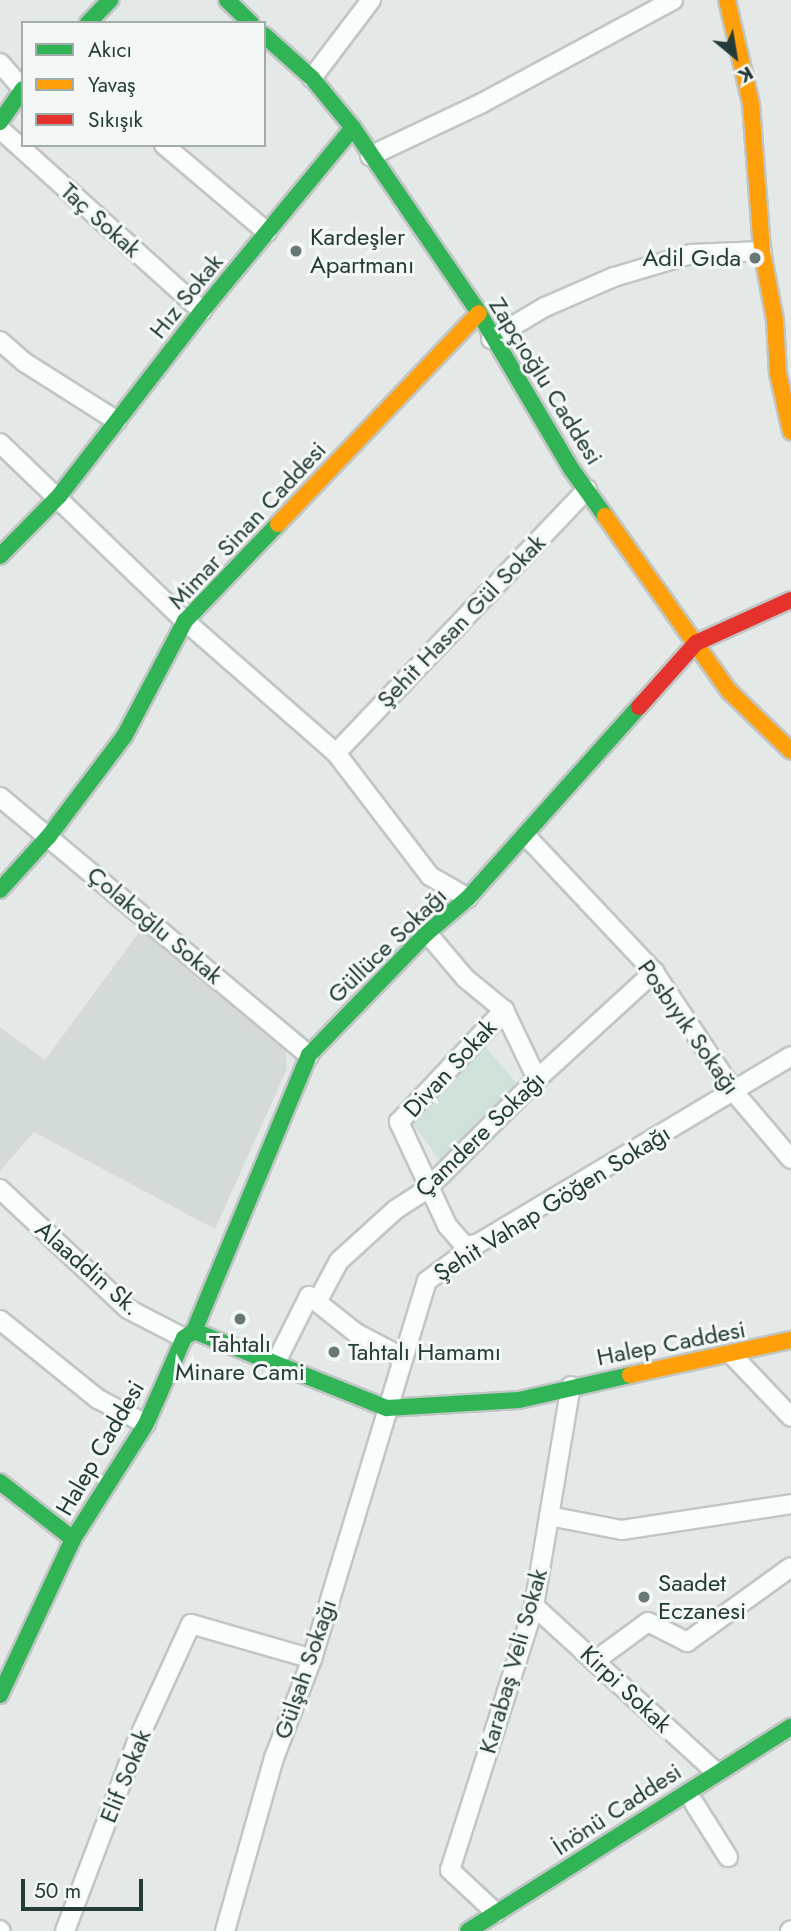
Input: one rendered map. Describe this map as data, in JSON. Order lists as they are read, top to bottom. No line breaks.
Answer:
{"streets":{"street":["Taç Sokak","Hız Sokak","Zapçıoğlu Caddesi","Mimar Sinan Caddesi","Şehit Hasan Gül Sokak","Çolakoğlu Sokak","Güllüce Sokağı","Posbıyık Sokağı","Divan Sokak","Çamdere Sokağı","Şehit Vahap Göğen Sokağı","Alaaddin Sk.","Halep Caddesi","Karabaş Veli Sokak","Gülşah Sokağı","Kirpi Sokak","Elif Sokak","İnönü Caddesi"]},"crossings":[["Taç Sokak","Hız Sokak"],["Hız Sokak","Zapçıoğlu Caddesi"],["Zapçıoğlu Caddesi","Mimar Sinan Caddesi"],["Zapçıoğlu Caddesi","Şehit Hasan Gül Sokak"],["Zapçıoğlu Caddesi","Güllüce Sokağı"],["Mimar Sinan Caddesi","Çolakoğlu Sokak"],["Çolakoğlu Sokak","Güllüce Sokağı"],["Güllüce Sokağı","Posbıyık Sokağı"],["Güllüce Sokağı","Divan Sokak"],["Güllüce Sokağı","Alaaddin Sk."],["Güllüce Sokağı","Halep Caddesi"],["Posbıyık Sokağı","Çamdere Sokağı"],["Posbıyık Sokağı","Şehit Vahap Göğen Sokağı"],["Divan Sokak","Çamdere Sokağı"],["Çamdere Sokağı","Halep Caddesi"],["Şehit Vahap Göğen Sokağı","Halep Caddesi"],["Şehit Vahap Göğen Sokağı","Gülşah Sokağı"],["Alaaddin Sk.","Halep Caddesi"],["Halep Caddesi","Karabaş Veli Sokak"],["Halep Caddesi","Gülşah Sokağı"],["Karabaş Veli Sokak","Kirpi Sokak"],["Karabaş Veli Sokak","İnönü Caddesi"],["Gülşah Sokağı","Elif Sokak"],["Kirpi Sokak","İnönü Caddesi"]],"places":["Kardeşler Apartmanı","Adil Gıda","Tahtalı Minare Cami","Tahtalı Hamamı","Saadet Eczanesi"],"legend":["Akıcı","Yavaş","Sıkışık"],"scale_bar":"50 m","north":"bottom right"}
